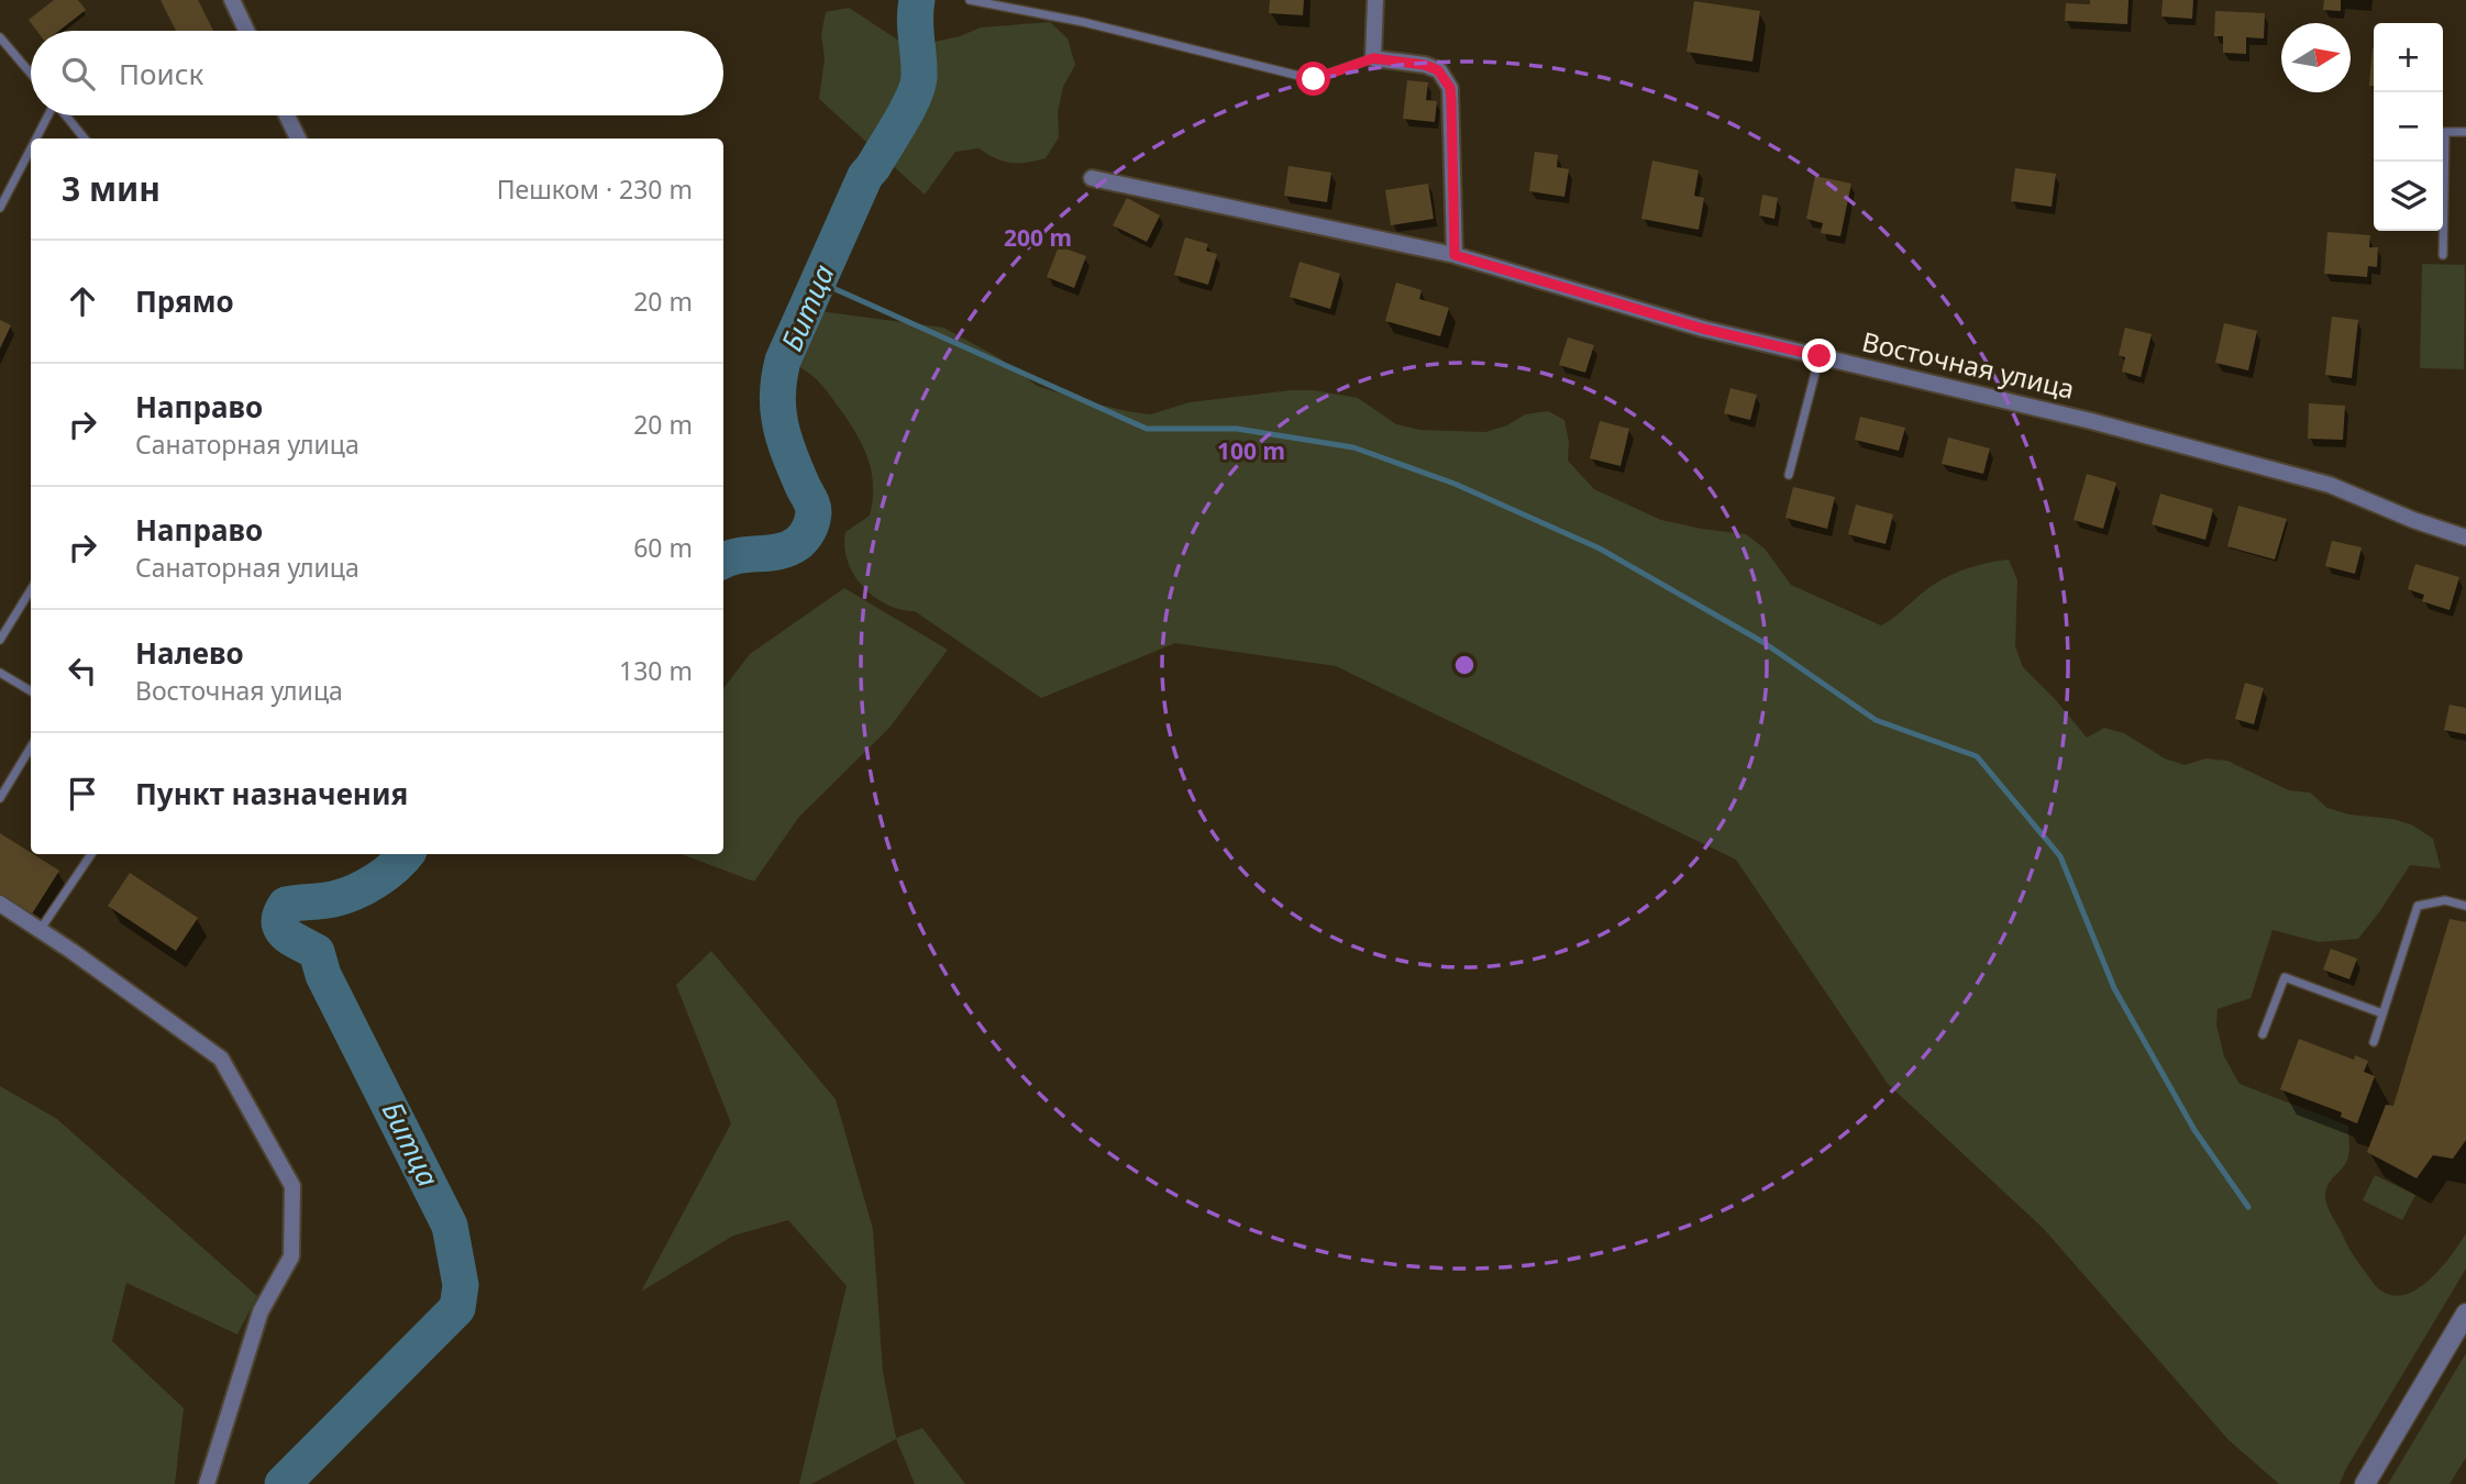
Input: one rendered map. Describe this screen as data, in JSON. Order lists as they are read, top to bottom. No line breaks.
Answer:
{"streets":{"street":["Восточная улица"]},"water":["Битца"],"north":"right","page":{"map_buttons":["+","−"],"search":"Поиск","heading":["3 мин","Пешком · 230 m"],"list":[["Прямо","20 m"],["Направо","Санаторная улица","20 m"],["Направо","Санаторная улица","60 m"],["Налево","Восточная улица","130 m"],"Пункт назначения"]},"rings":["200 m","100 m"]}
